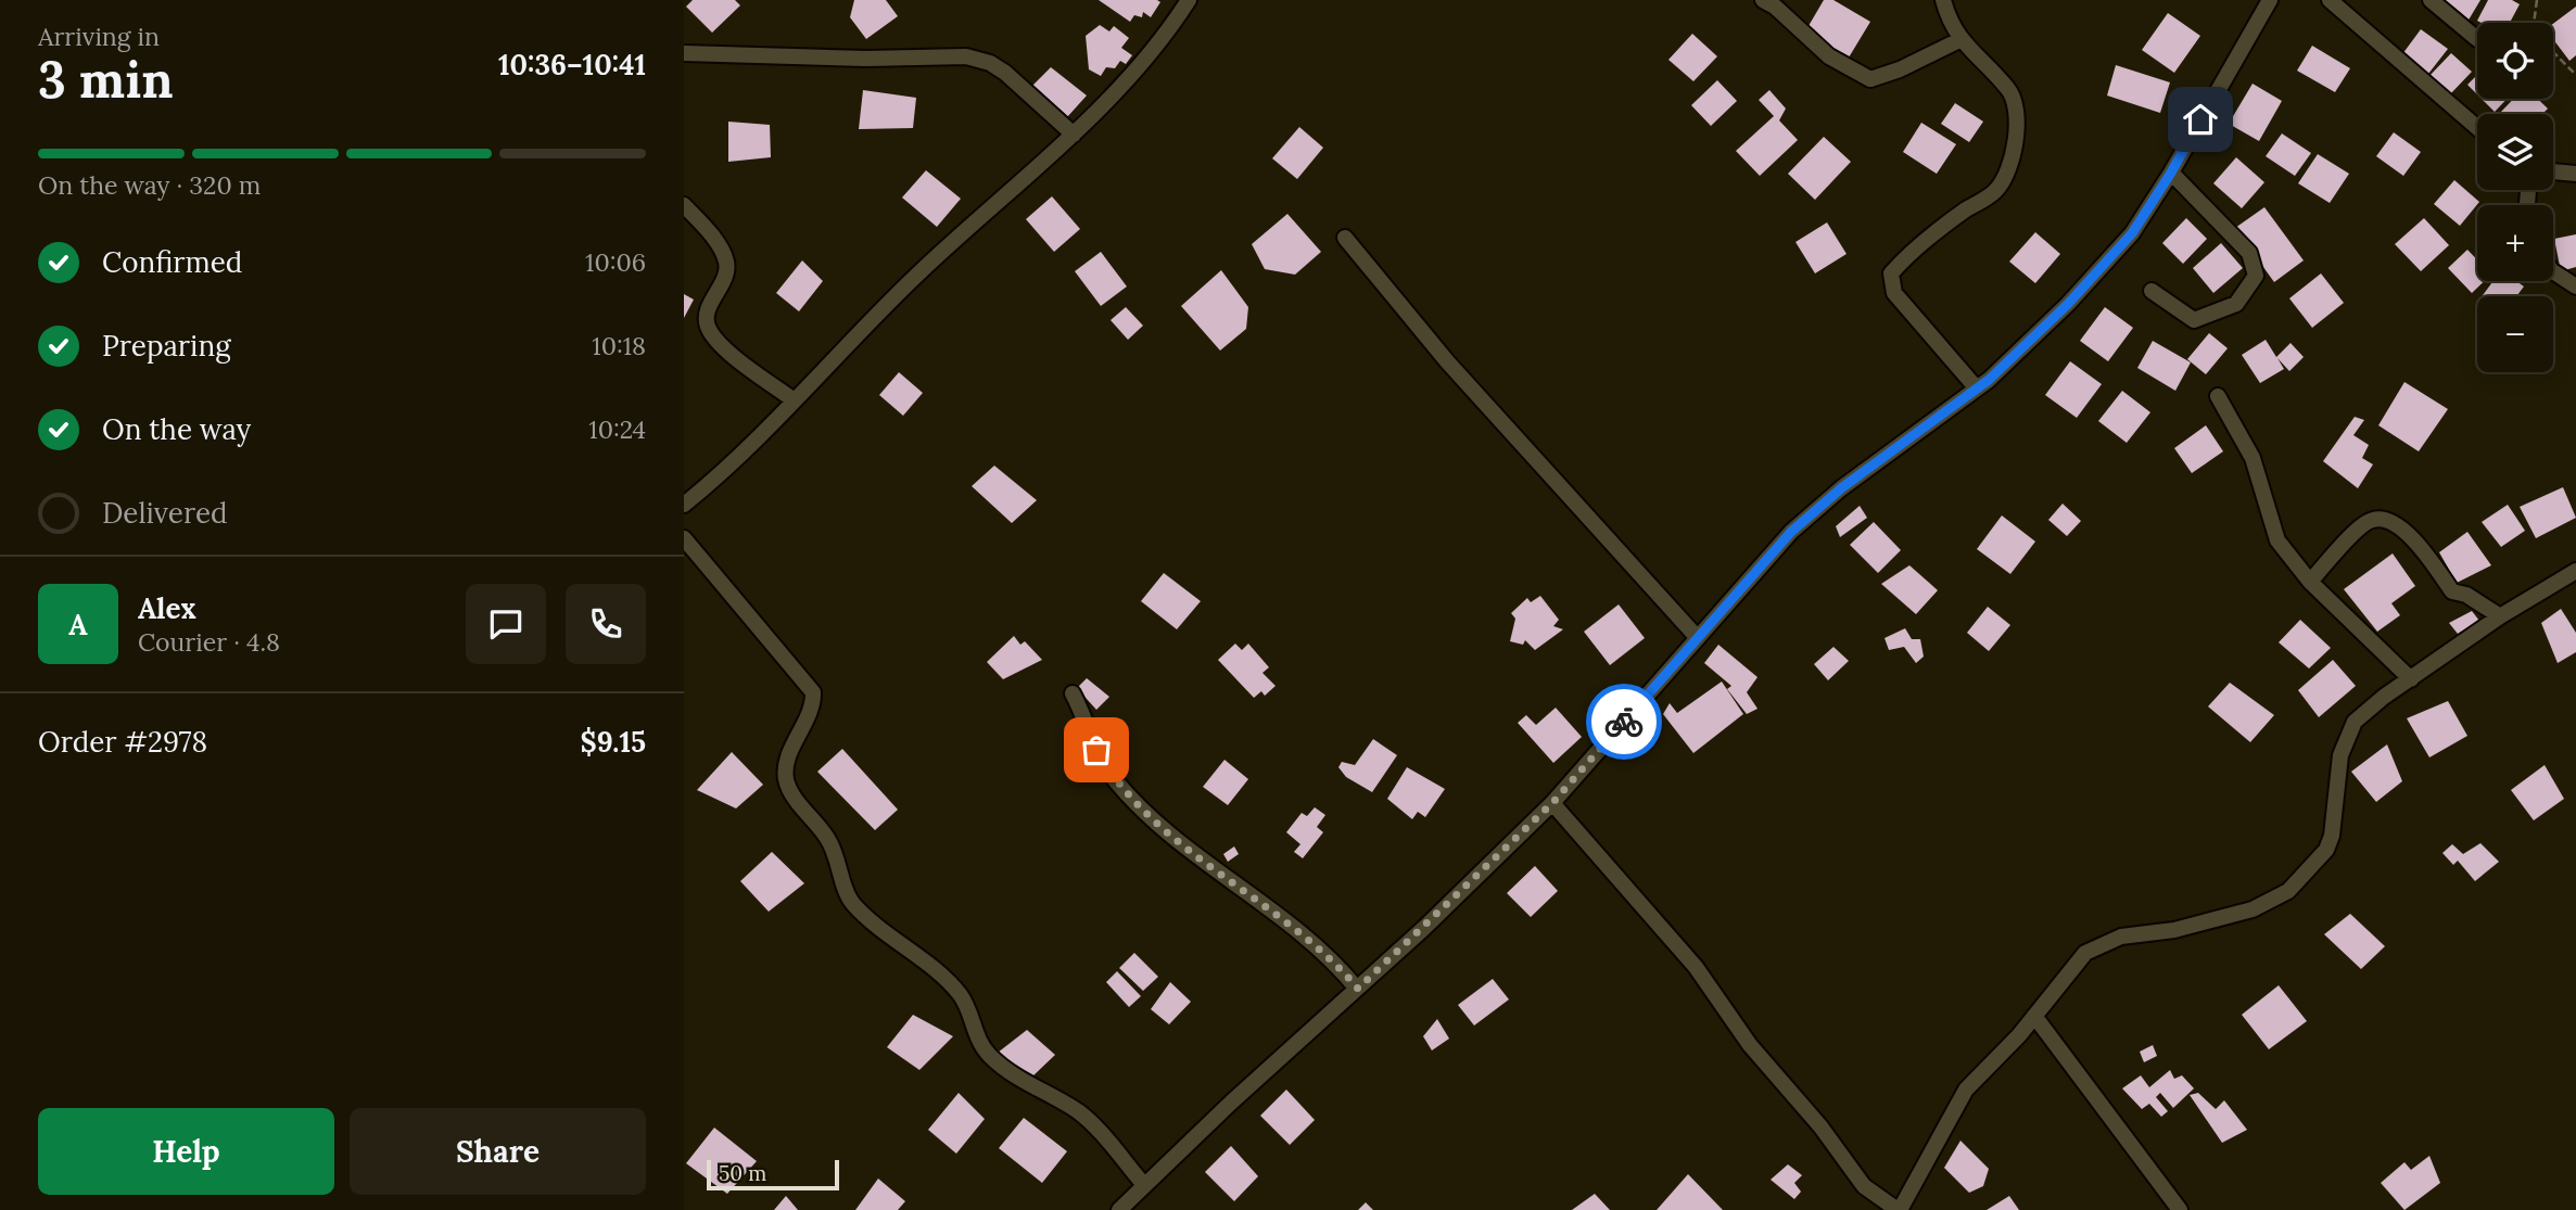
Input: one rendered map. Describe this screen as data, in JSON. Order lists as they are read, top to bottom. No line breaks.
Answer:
{"scale_bar":"50 m","page":{"heading":["3 min","Arriving in","10:36–10:41"],"panel":["Alex","Courier · 4.8","Order #2978","$9.15"],"map_buttons":["+","−"],"bar":"On the way · 320 m","list":[["Confirmed","10:06"],["Preparing","10:18"],["On the way","10:24"],"Delivered"],"round":"A","buttons":["Help","Share"],"scale":"50 m"}}
